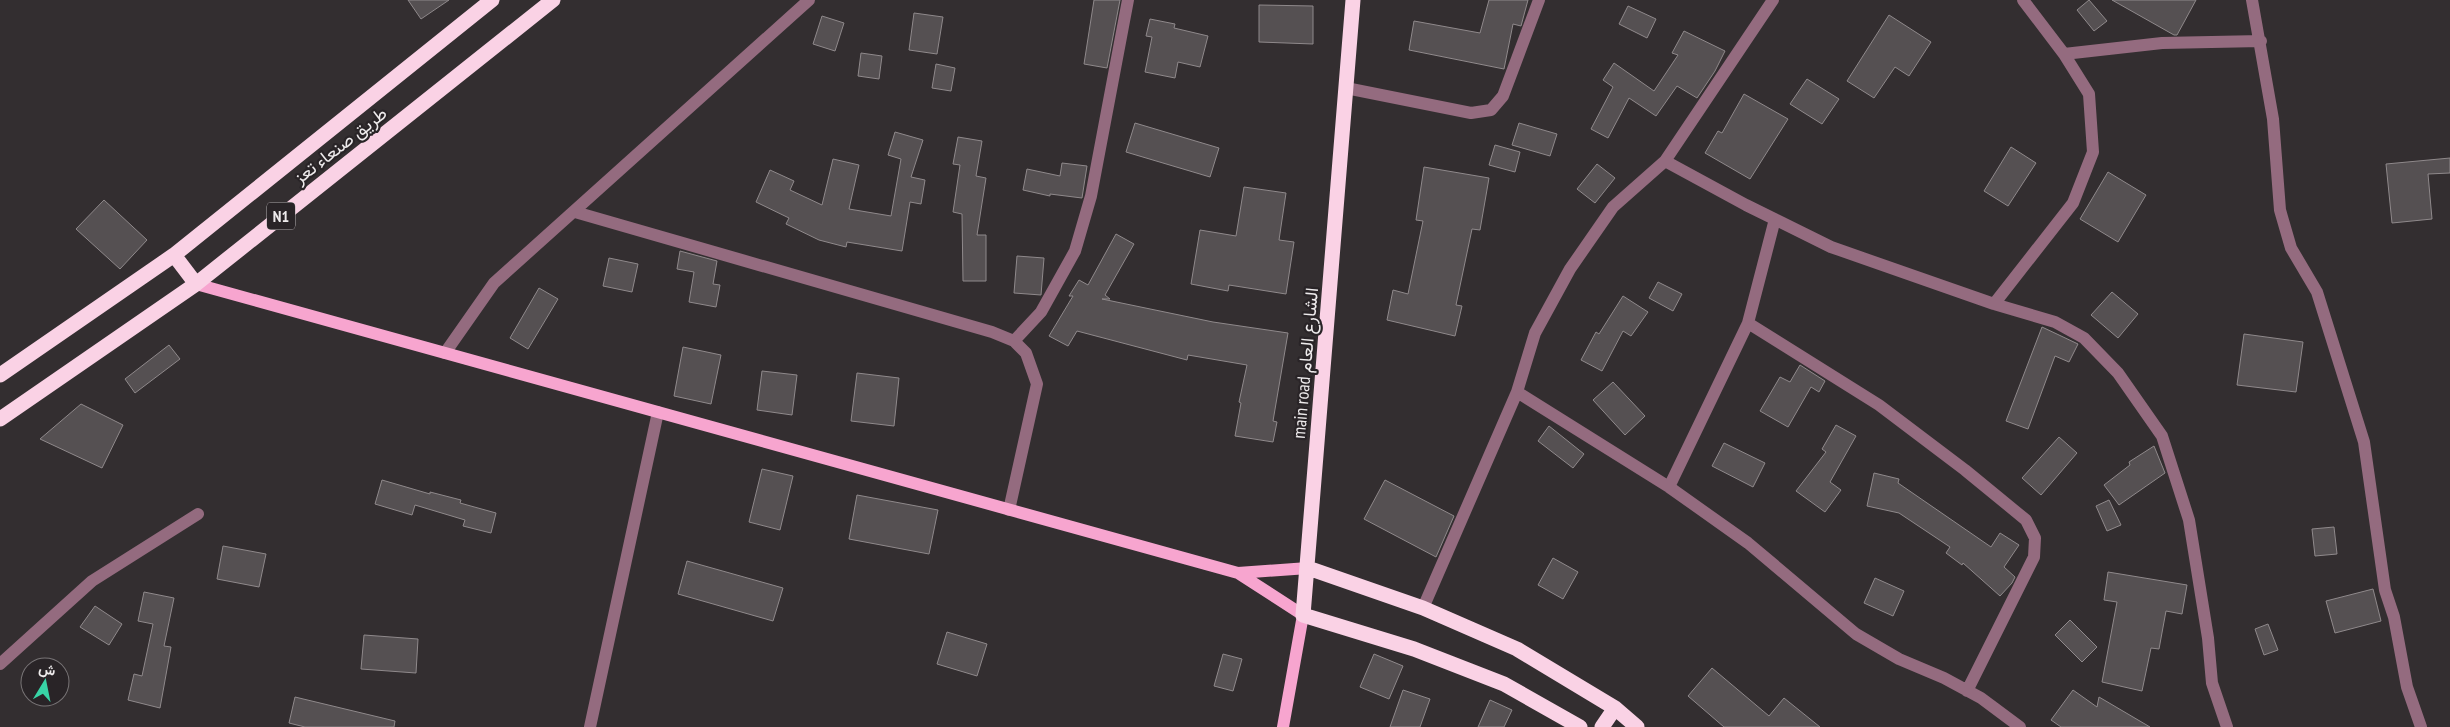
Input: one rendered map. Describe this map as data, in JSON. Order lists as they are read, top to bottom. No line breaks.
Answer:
{"streets":{"highway":["طريق صنعاء تعز","N1","main road الشارع العام"]},"north":"top"}
